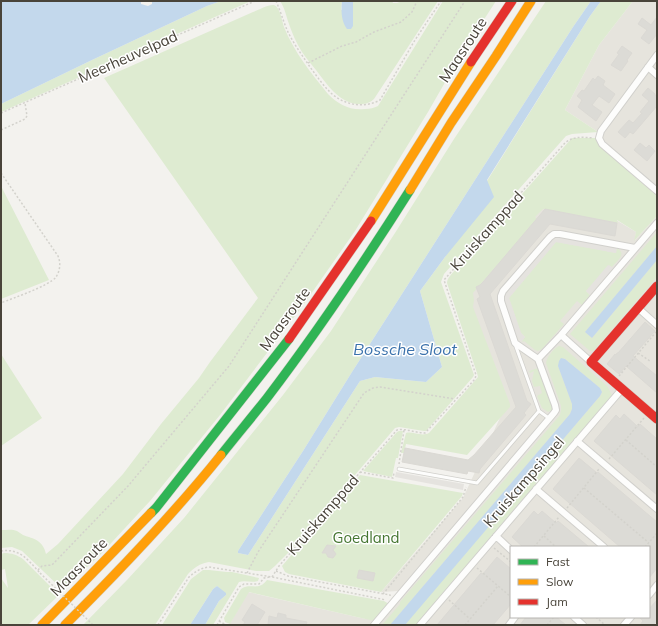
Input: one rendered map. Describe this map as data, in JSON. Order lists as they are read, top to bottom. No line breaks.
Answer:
{"streets":{"main road":["Maasroute"],"street":["Kruiskampsingel"],"path":["Meerheuvelpad","Kruiskamppad"]},"water":["Bossche Sloot"],"parks":["Goedland"],"legend":["Fast","Slow","Jam"]}
